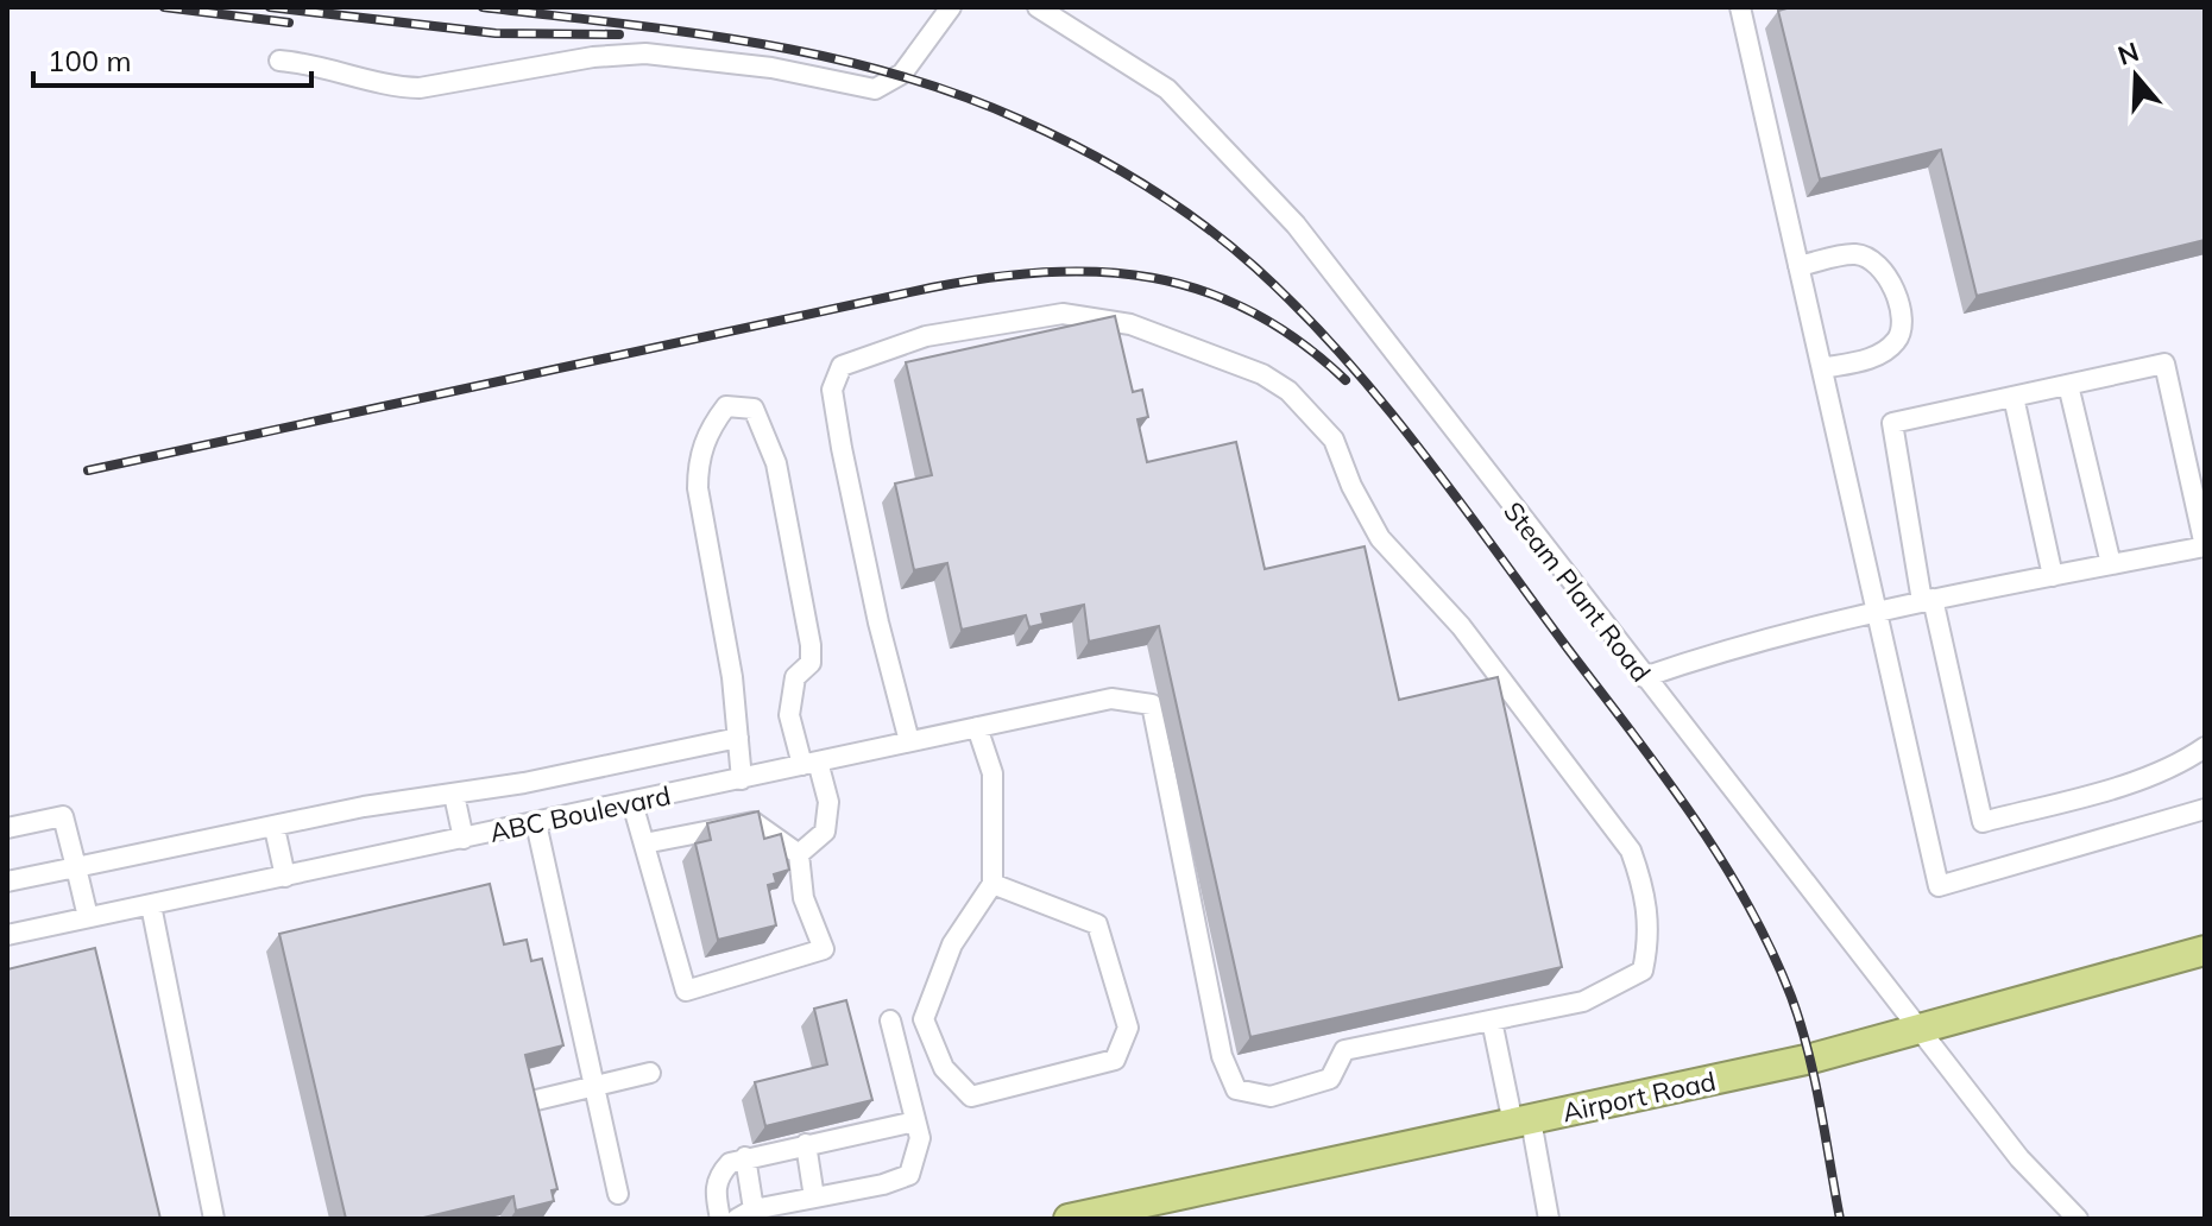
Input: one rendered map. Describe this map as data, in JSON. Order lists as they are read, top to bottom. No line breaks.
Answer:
{"streets":{"highway":["Airport Road"],"street":["Steam Plant Road","ABC Boulevard"]},"crossings":[["Steam Plant Road","Airport Road"]],"scale_bar":"100 m","north":"top"}
